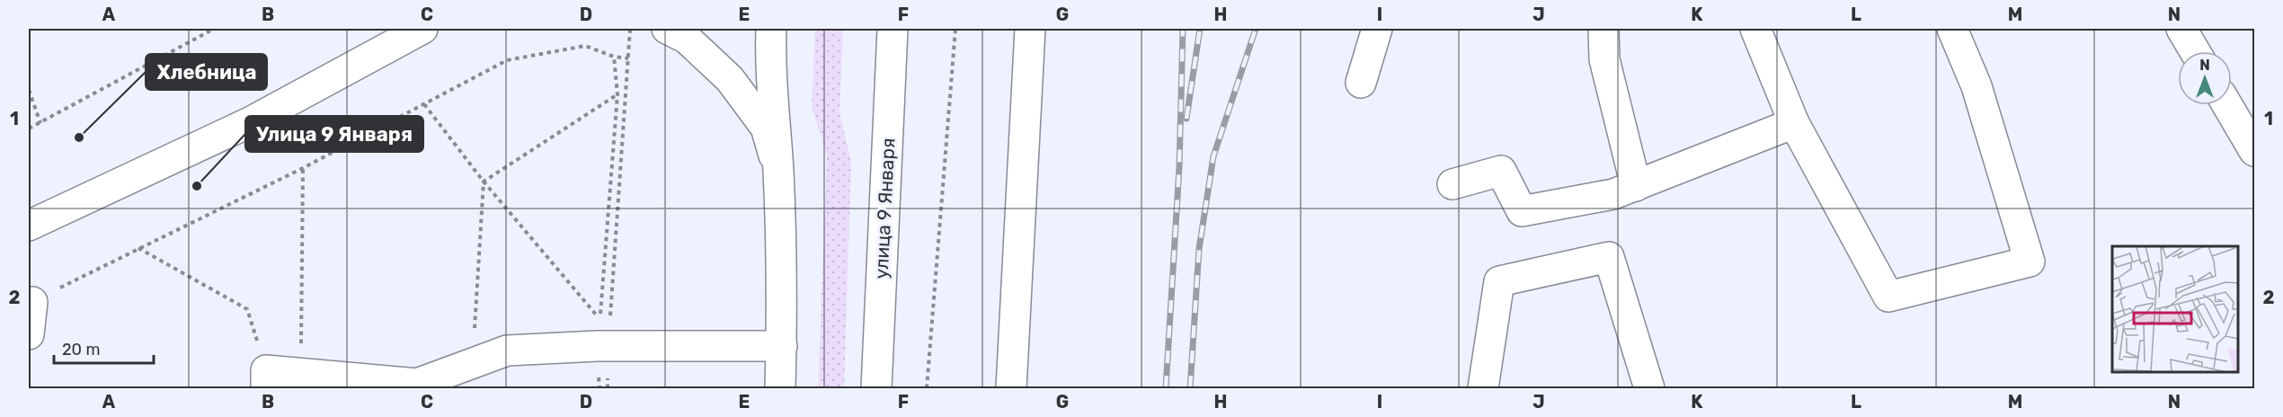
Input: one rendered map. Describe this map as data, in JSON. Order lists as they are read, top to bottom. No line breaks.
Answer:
{"streets":{"main road":["улица 9 Января"]},"places":["Хлебница","Улица 9 Января"],"scale_bar":"20 m","north":"top","grid":{"columns":["A","B","C","D","E","F","G","H","I","J","K","L","M","N"],"rows":["1","2"]}}
